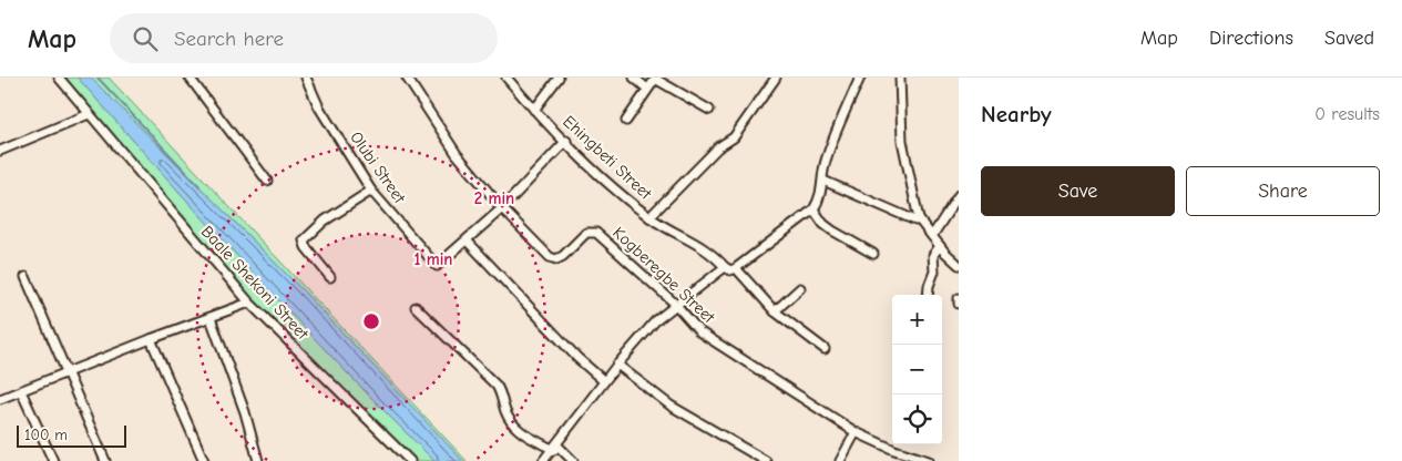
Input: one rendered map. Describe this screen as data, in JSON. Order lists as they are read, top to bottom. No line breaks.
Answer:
{"streets":{"street":["Ehingbeti Street","Olubi Street","Kogberegbe Street","Baale Shekoni Street"]},"scale_bar":"100 m","page":{"header":"Map","search":"Search here","nav":["Map","Directions","Saved"],"heading":["Nearby","0 results"],"buttons":["Save","Share"],"map_buttons":["+","−"],"scale":"100 m"},"rings":["2 min","1 min"]}
